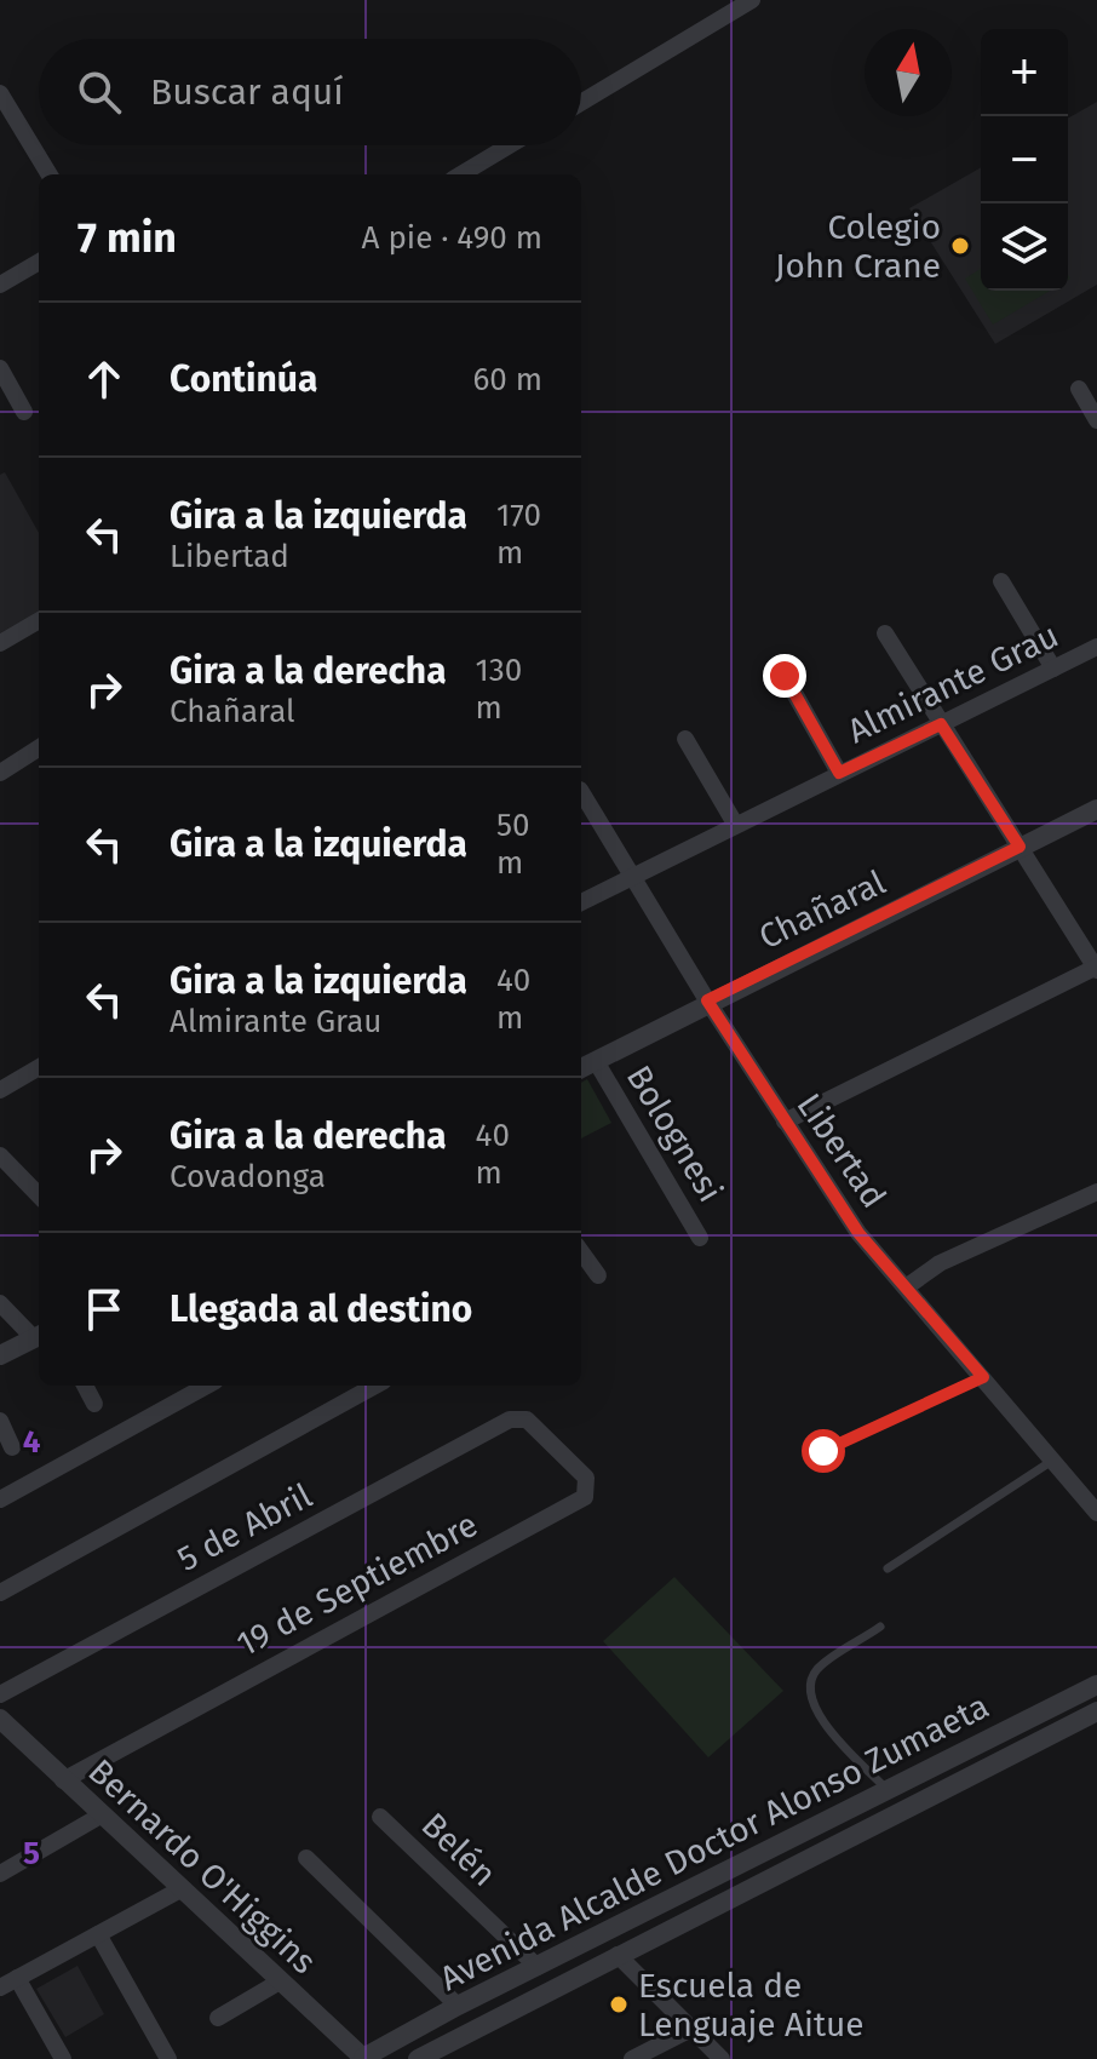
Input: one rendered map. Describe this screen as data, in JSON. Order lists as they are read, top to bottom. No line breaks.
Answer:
{"streets":{"street":["Almirante Grau","Chañaral","Bolognesi","Libertad","5 de Abril","19 de Septiembre","Avenida Alcalde Doctor Alonso Zumaeta","Belén","Bernardo O'Higgins"]},"crossings":[["Almirante Grau","Libertad"],["Chañaral","Bolognesi"],["Chañaral","Libertad"],["5 de Abril","19 de Septiembre"],["19 de Septiembre","Bernardo O'Higgins"],["Avenida Alcalde Doctor Alonso Zumaeta","Belén"],["Avenida Alcalde Doctor Alonso Zumaeta","Bernardo O'Higgins"]],"places":["Colegio John Crane","Escuela de Lenguaje Aitue"],"north":"top","page":{"map_buttons":["+","−"],"search":"Buscar aquí","heading":["7 min","A pie · 490 m"],"list":[["Continúa","60 m"],["Gira a la izquierda","Libertad","170 m"],["Gira a la derecha","Chañaral","130 m"],["Gira a la izquierda","50 m"],["Gira a la izquierda","Almirante Grau","40 m"],["Gira a la derecha","Covadonga","40 m"],"Llegada al destino"]},"grid":{"rows":["4","5"]}}
